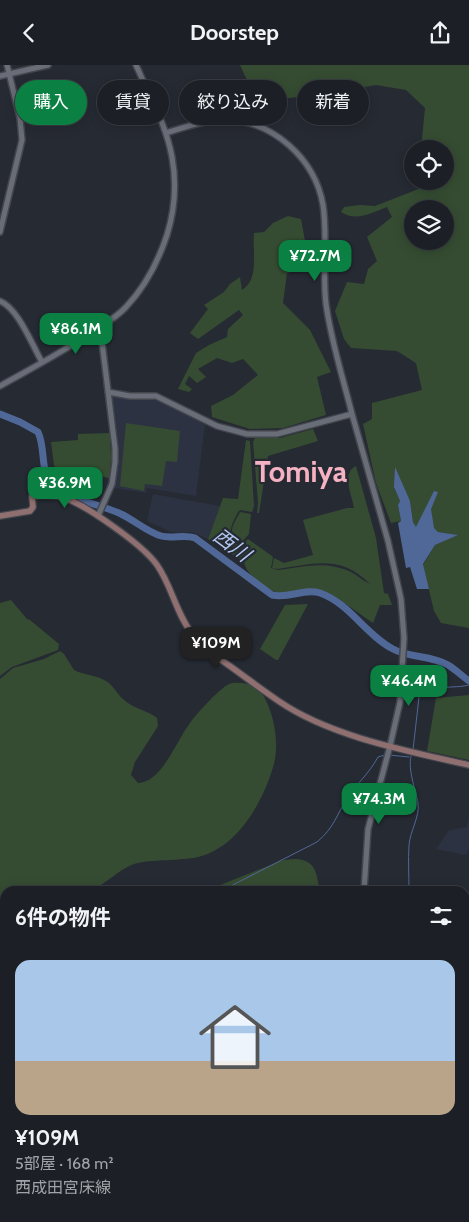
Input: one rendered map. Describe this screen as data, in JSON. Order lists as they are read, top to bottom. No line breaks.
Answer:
{"districts":["Tomiya"],"water":["西川"],"page":{"header":"Doorstep","chip":["購入","賃貸","絞り込み","新着"],"price":["¥72.7M","¥86.1M","¥36.9M","¥109M","¥46.4M","¥74.3M"],"heading":"6件の物件","list":[{"name":"¥109M","note":"5部屋 · 168 m² · 西成田宮床線"}]}}
